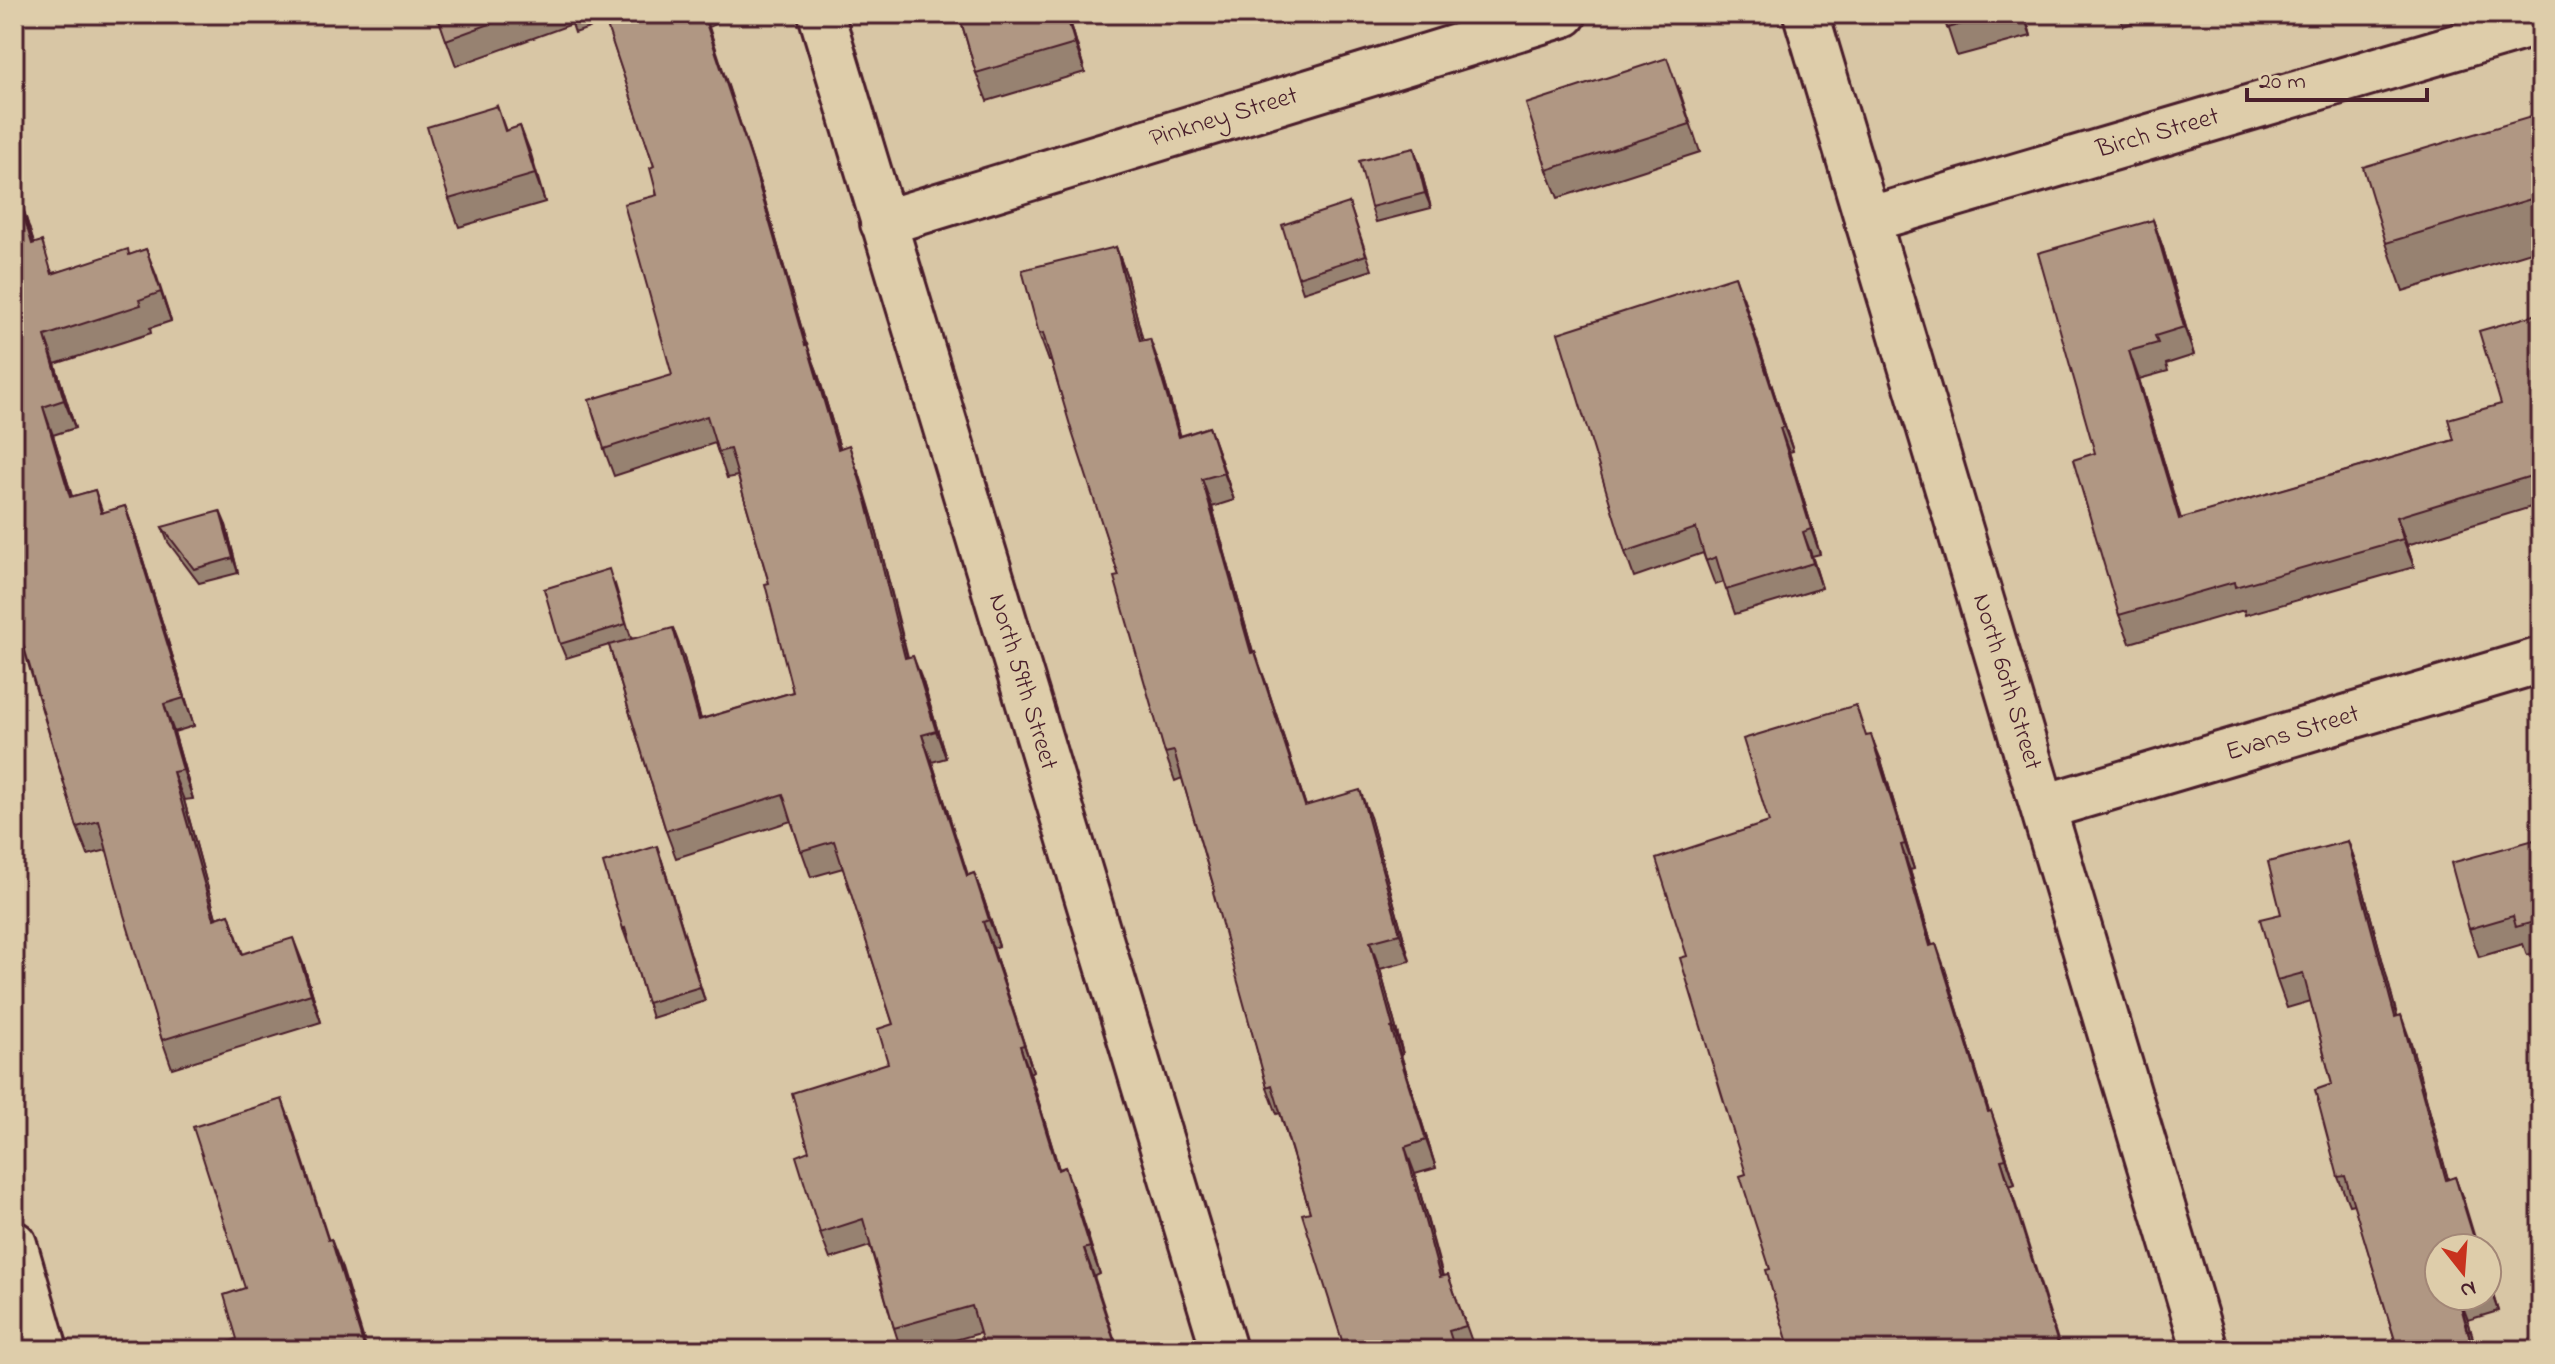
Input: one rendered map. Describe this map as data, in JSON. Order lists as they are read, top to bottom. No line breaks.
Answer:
{"streets":{"street":["Pinkney Street","Birch Street","North 59th Street","North 60th Street","Evans Street"]},"crossings":[["Pinkney Street","North 59th Street"],["Birch Street","North 60th Street"],["North 60th Street","Evans Street"]],"scale_bar":"20 m","north":"bottom"}
